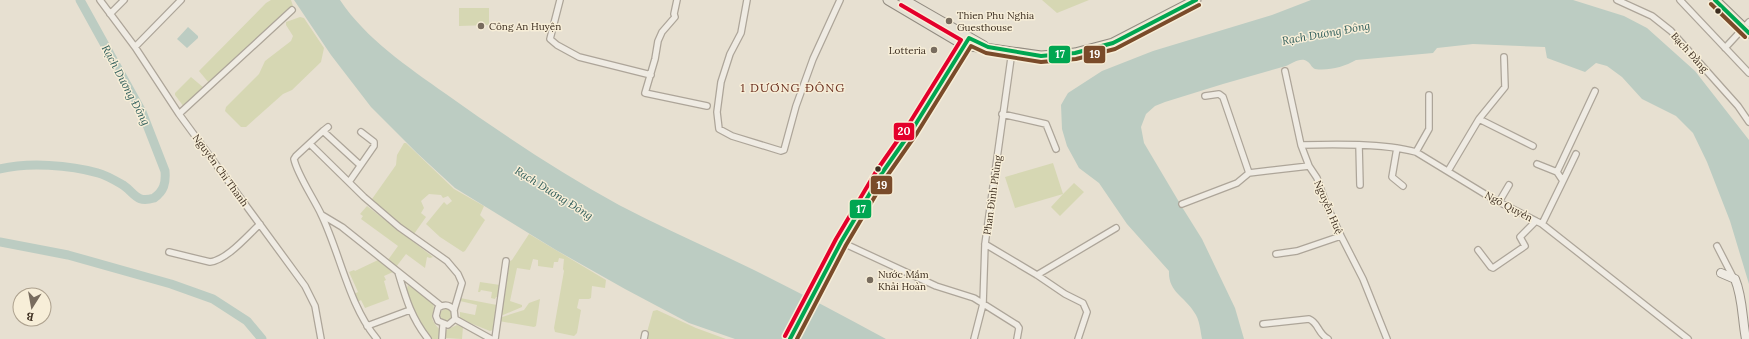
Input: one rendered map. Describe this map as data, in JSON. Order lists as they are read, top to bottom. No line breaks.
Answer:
{"streets":{"street":["Bạch Đằng","Nguyễn Chí Thanh","Phan Đình Phùng","Ngô Quyền","Nguyễn Huệ"]},"crossings":[["Ngô Quyền","Nguyễn Huệ"]],"districts":["1 DƯƠNG ĐÔNG"],"water":["Rạch Dương Đông"],"places":["Thien Phu Nghia Guesthouse","Công An Huyện","Lotteria","Nước Mắm Khải Hoàn"],"lines":["transit line 17","transit line 19","transit line 20"],"north":"bottom"}
